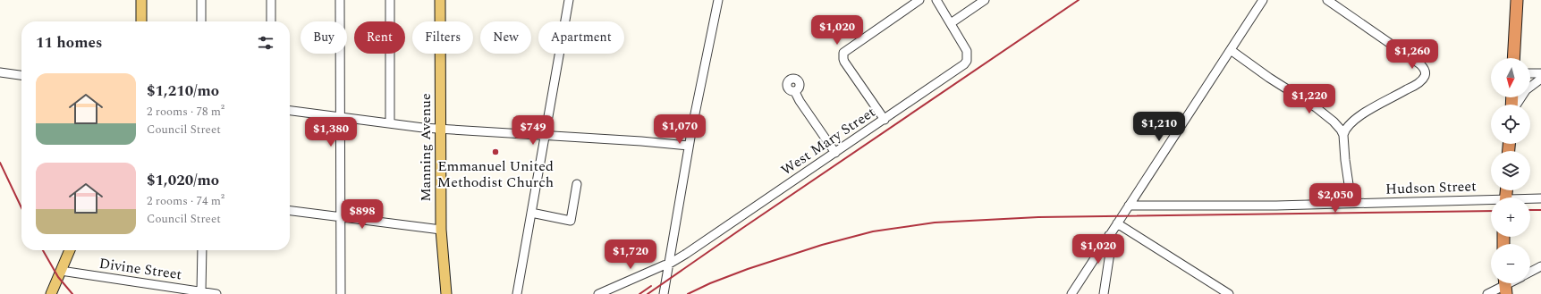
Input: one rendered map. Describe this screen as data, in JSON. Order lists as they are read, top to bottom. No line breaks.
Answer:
{"streets":{"main road":["Manning Avenue"],"street":["West Mary Street","Hudson Street","Divine Street"]},"places":["Emmanuel United Methodist Church"],"north":"bottom","page":{"price":["$1,020","$1,260","$1,220","$1,210","$1,070","$749","$1,380","$2,050","$898","$1,020","$1,720"],"chip":["Buy","Rent","Filters","New","Apartment"],"heading":"11 homes","map_buttons":["+","−"],"list":[{"name":"$1,210/mo","note":"2 rooms · 78 m² · Council Street"},{"name":"$1,020/mo","note":"2 rooms · 74 m² · Council Street"}]}}
